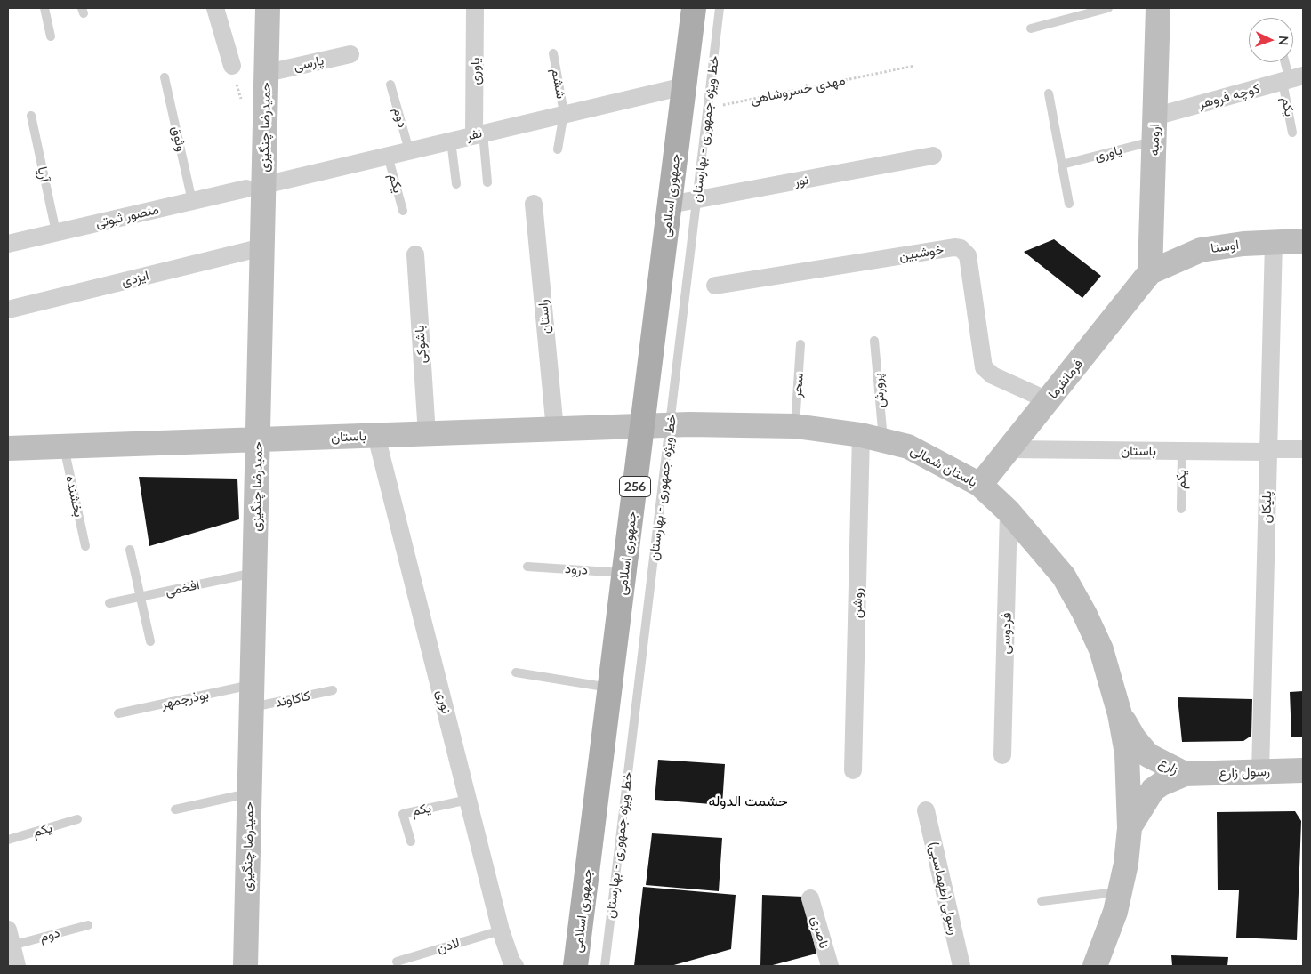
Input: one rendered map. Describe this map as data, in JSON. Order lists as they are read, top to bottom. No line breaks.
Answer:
{"streets":{"main road":["جمهوری اسلامی","256"],"street":["پارسی","یاوری","کوچه فروهر","حمیدرضا چنگیزی","نفر","ارومیه","نور","منصور ثبوتی","اوستا","خوشبین","ایزدی","راستان","باشوکی","فرمانفرما","باستان","باستان شمالی","پلیکان","روشن","فردوسی","نوری","زارع","رسول زارع","رسولی (طهماسبی)","ناصری"],"lane":["ششم","یکم","دوم","خط ویژه جمهوری - بهارستان","وثوق","آریا","سحر","پرورش","بخشنده","درود","افخمی","بوذرجمهر","کاکاوند","لادن"],"path":["مهدی خسروشاهی"]},"crossings":[["پارسی","حمیدرضا چنگیزی"],["یاوری","نفر"],["یاوری","ارومیه"],["ششم","نفر"],["مهدی خسروشاهی","خط ویژه جمهوری - بهارستان"],["کوچه فروهر","یکم"],["کوچه فروهر","ارومیه"],["یکم","نفر"],["یکم","باستان"],["یکم","نوری"],["دوم","نفر"],["حمیدرضا چنگیزی","نفر"],["حمیدرضا چنگیزی","منصور ثبوتی"],["حمیدرضا چنگیزی","ایزدی"],["حمیدرضا چنگیزی","باستان"],["حمیدرضا چنگیزی","افخمی"],["حمیدرضا چنگیزی","بوذرجمهر"],["حمیدرضا چنگیزی","کاکاوند"],["خط ویژه جمهوری - بهارستان","نور"],["خط ویژه جمهوری - بهارستان","باستان"],["خط ویژه جمهوری - بهارستان","باستان شمالی"],["نفر","جمهوری اسلامی"],["نفر","منصور ثبوتی"],["وثوق","منصور ثبوتی"],["ارومیه","اوستا"],["ارومیه","فرمانفرما"],["آریا","منصور ثبوتی"],["نور","جمهوری اسلامی"],["جمهوری اسلامی","باستان"],["جمهوری اسلامی","درود"],["اوستا","فرمانفرما"],["اوستا","پلیکان"],["خوشبین","فرمانفرما"],["راستان","باستان"],["باشوکی","باستان"],["فرمانفرما","باستان"],["فرمانفرما","باستان شمالی"],["سحر","باستان شمالی"],["پرورش","باستان شمالی"],["پرورش","روشن"],["باستان","باستان شمالی"],["باستان","بخشنده"],["باستان","پلیکان"],["باستان","نوری"],["باستان شمالی","روشن"],["باستان شمالی","فردوسی"],["باستان شمالی","زارع"],["پلیکان","رسول زارع"],["بوذرجمهر","کاکاوند"],["نوری","لادن"],["زارع","رسول زارع"]],"districts":["حشمت الدوله"],"north":"right"}
